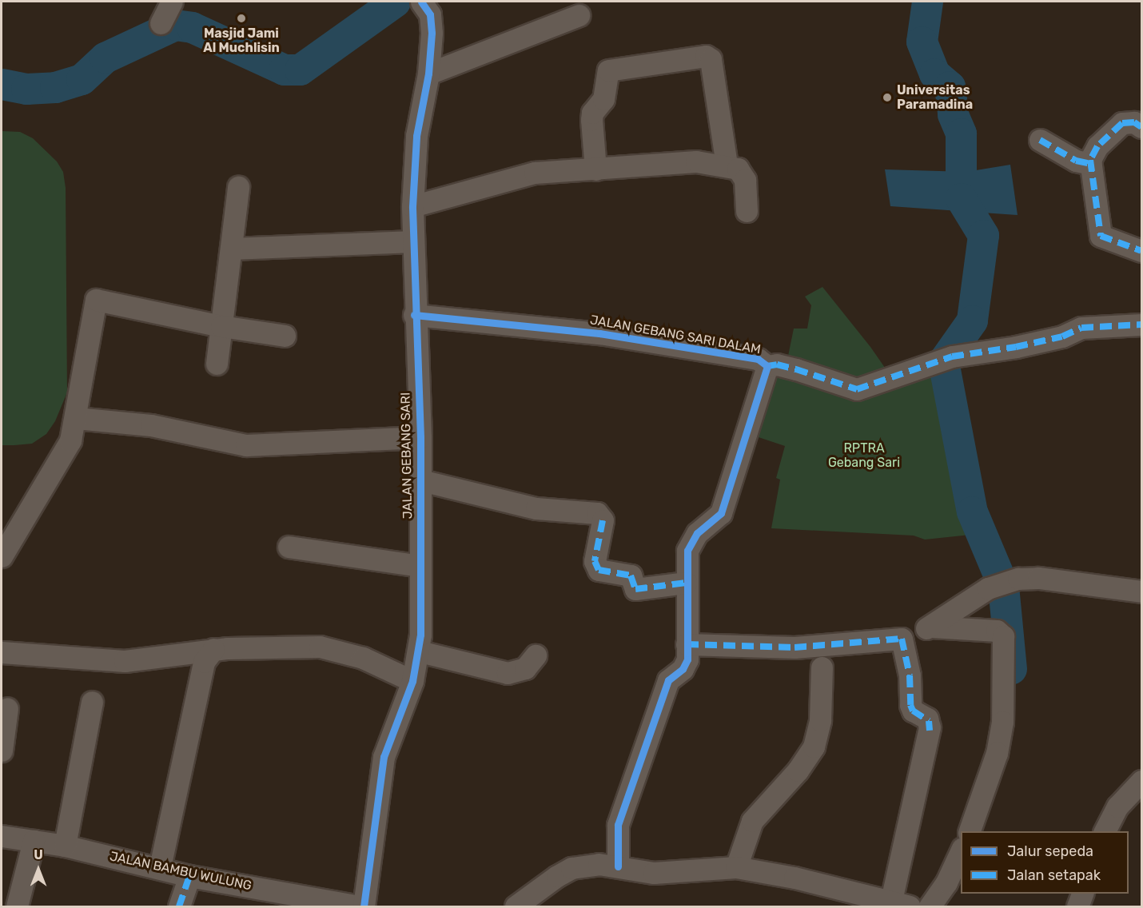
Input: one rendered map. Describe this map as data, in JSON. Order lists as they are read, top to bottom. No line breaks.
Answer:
{"streets":{"street":["JALAN GEBANG SARI DALAM","JALAN GEBANG SARI","JALAN BAMBU WULUNG"]},"crossings":[["JALAN GEBANG SARI DALAM","JALAN GEBANG SARI"],["JALAN GEBANG SARI","JALAN BAMBU WULUNG"]],"parks":["RPTRA Gebang Sari"],"places":["Masjid Jami Al Muchlisin","Universitas Paramadina"],"legend":["Jalur sepeda","Jalan setapak"],"north":"top"}
